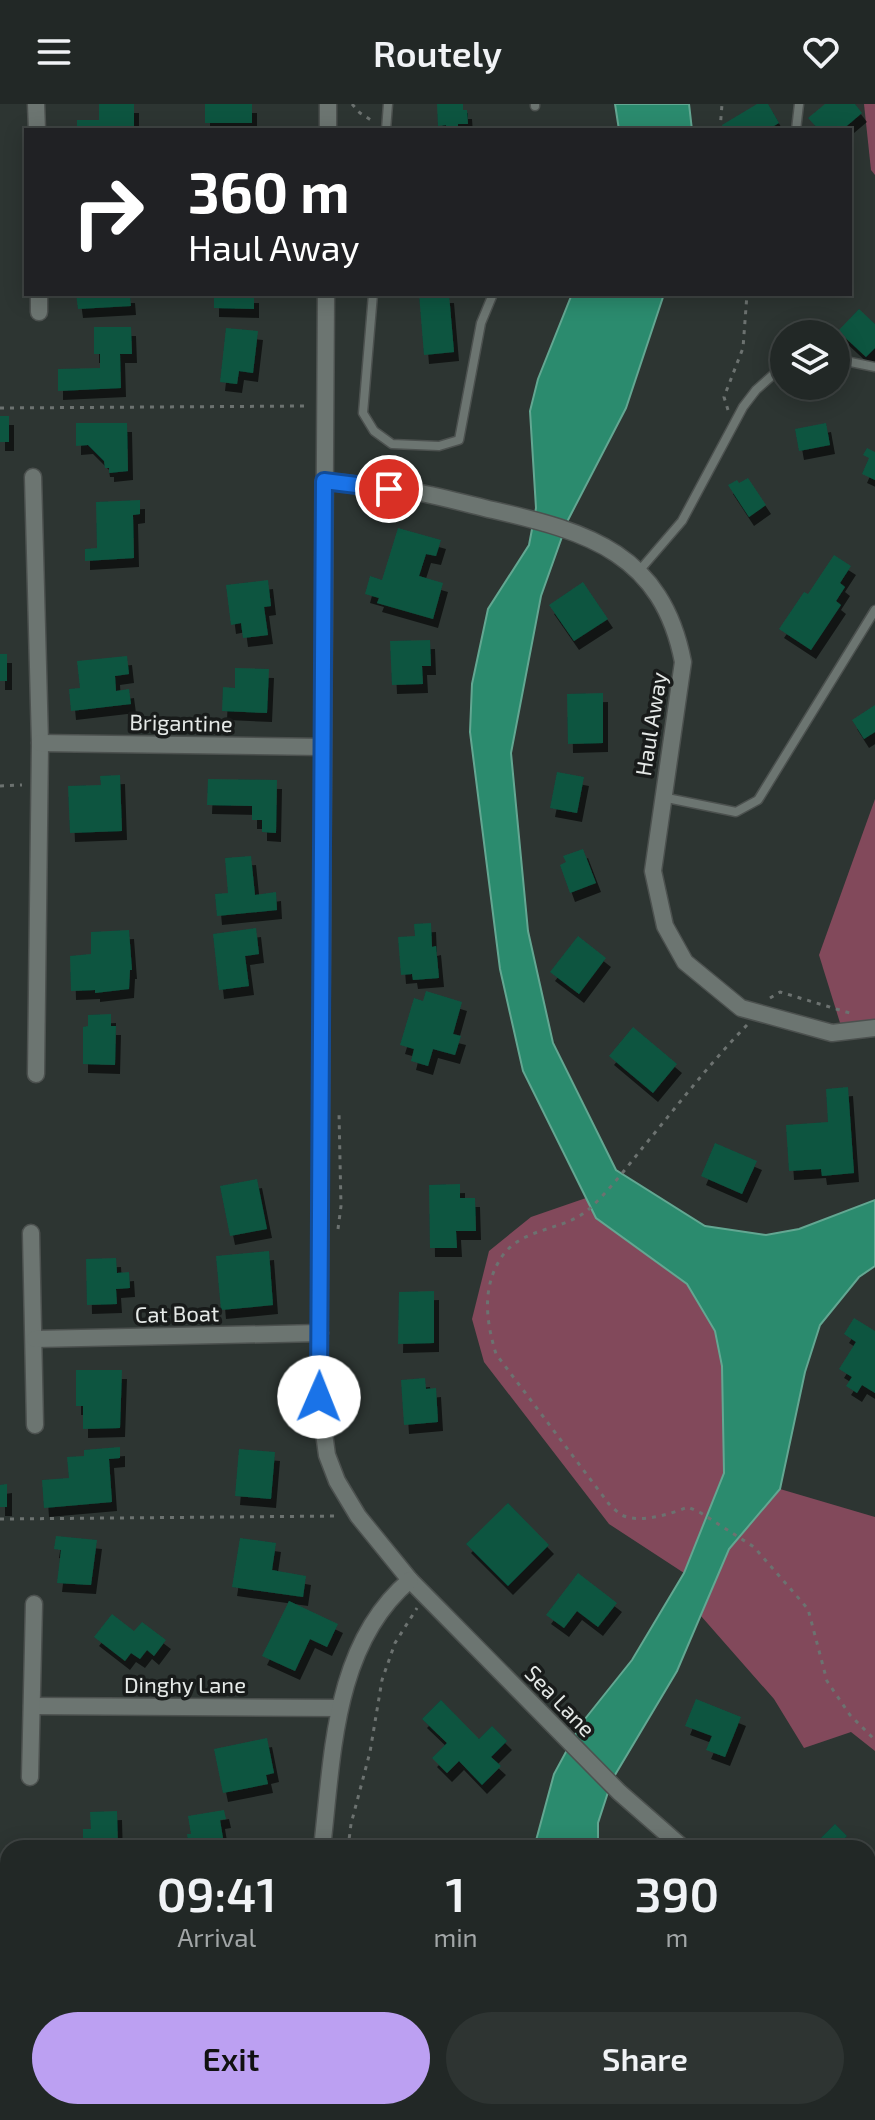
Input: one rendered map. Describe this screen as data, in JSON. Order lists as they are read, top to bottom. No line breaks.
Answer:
{"streets":{"street":["Brigantine","Haul Away","Cat Boat","Dinghy Lane","Sea Lane"]},"crossings":[["Brigantine","Sea Lane"],["Haul Away","Sea Lane"],["Cat Boat","Sea Lane"]],"page":{"header":"Routely","turn":["360 m","Haul Away"],"eta":["09:41","Arrival","1","min","390","m"],"buttons":["Exit","Share"]}}
